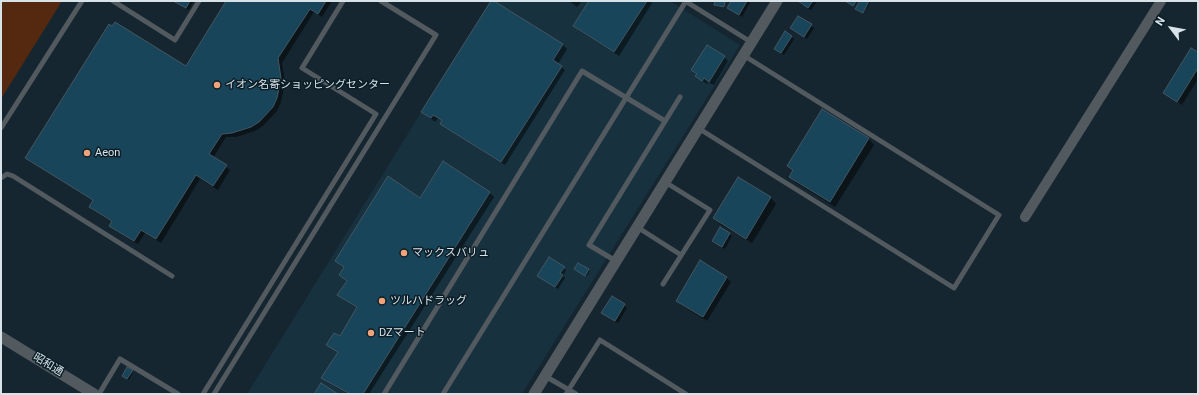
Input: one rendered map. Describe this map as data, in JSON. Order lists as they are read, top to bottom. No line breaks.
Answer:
{"streets":{"street":["昭和通"]},"places":["イオン名寄ショッピングセンター","Aeon","マックスバリュ","ツルハドラッグ","DZマート"],"north":"top left"}
